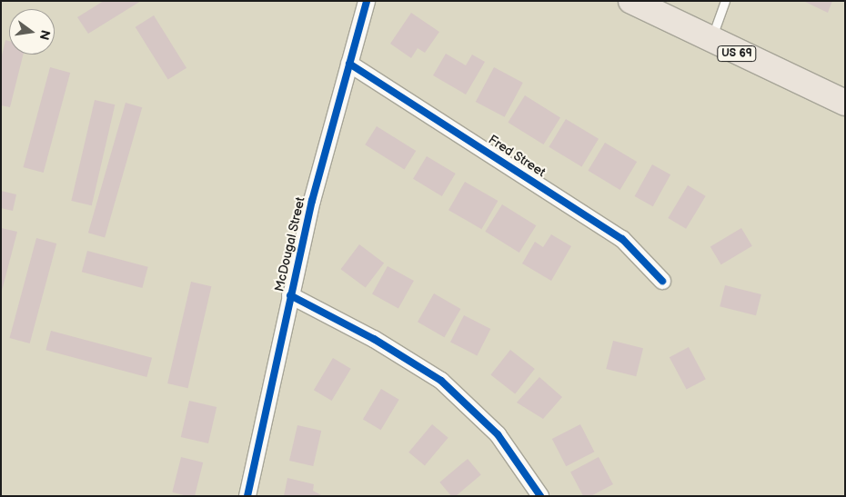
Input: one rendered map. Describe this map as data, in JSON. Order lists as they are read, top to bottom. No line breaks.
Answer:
{"streets":{"main road":["US 69"],"street":["Fred Street","McDougal Street"]},"crossings":[["Fred Street","McDougal Street"]],"north":"right"}
